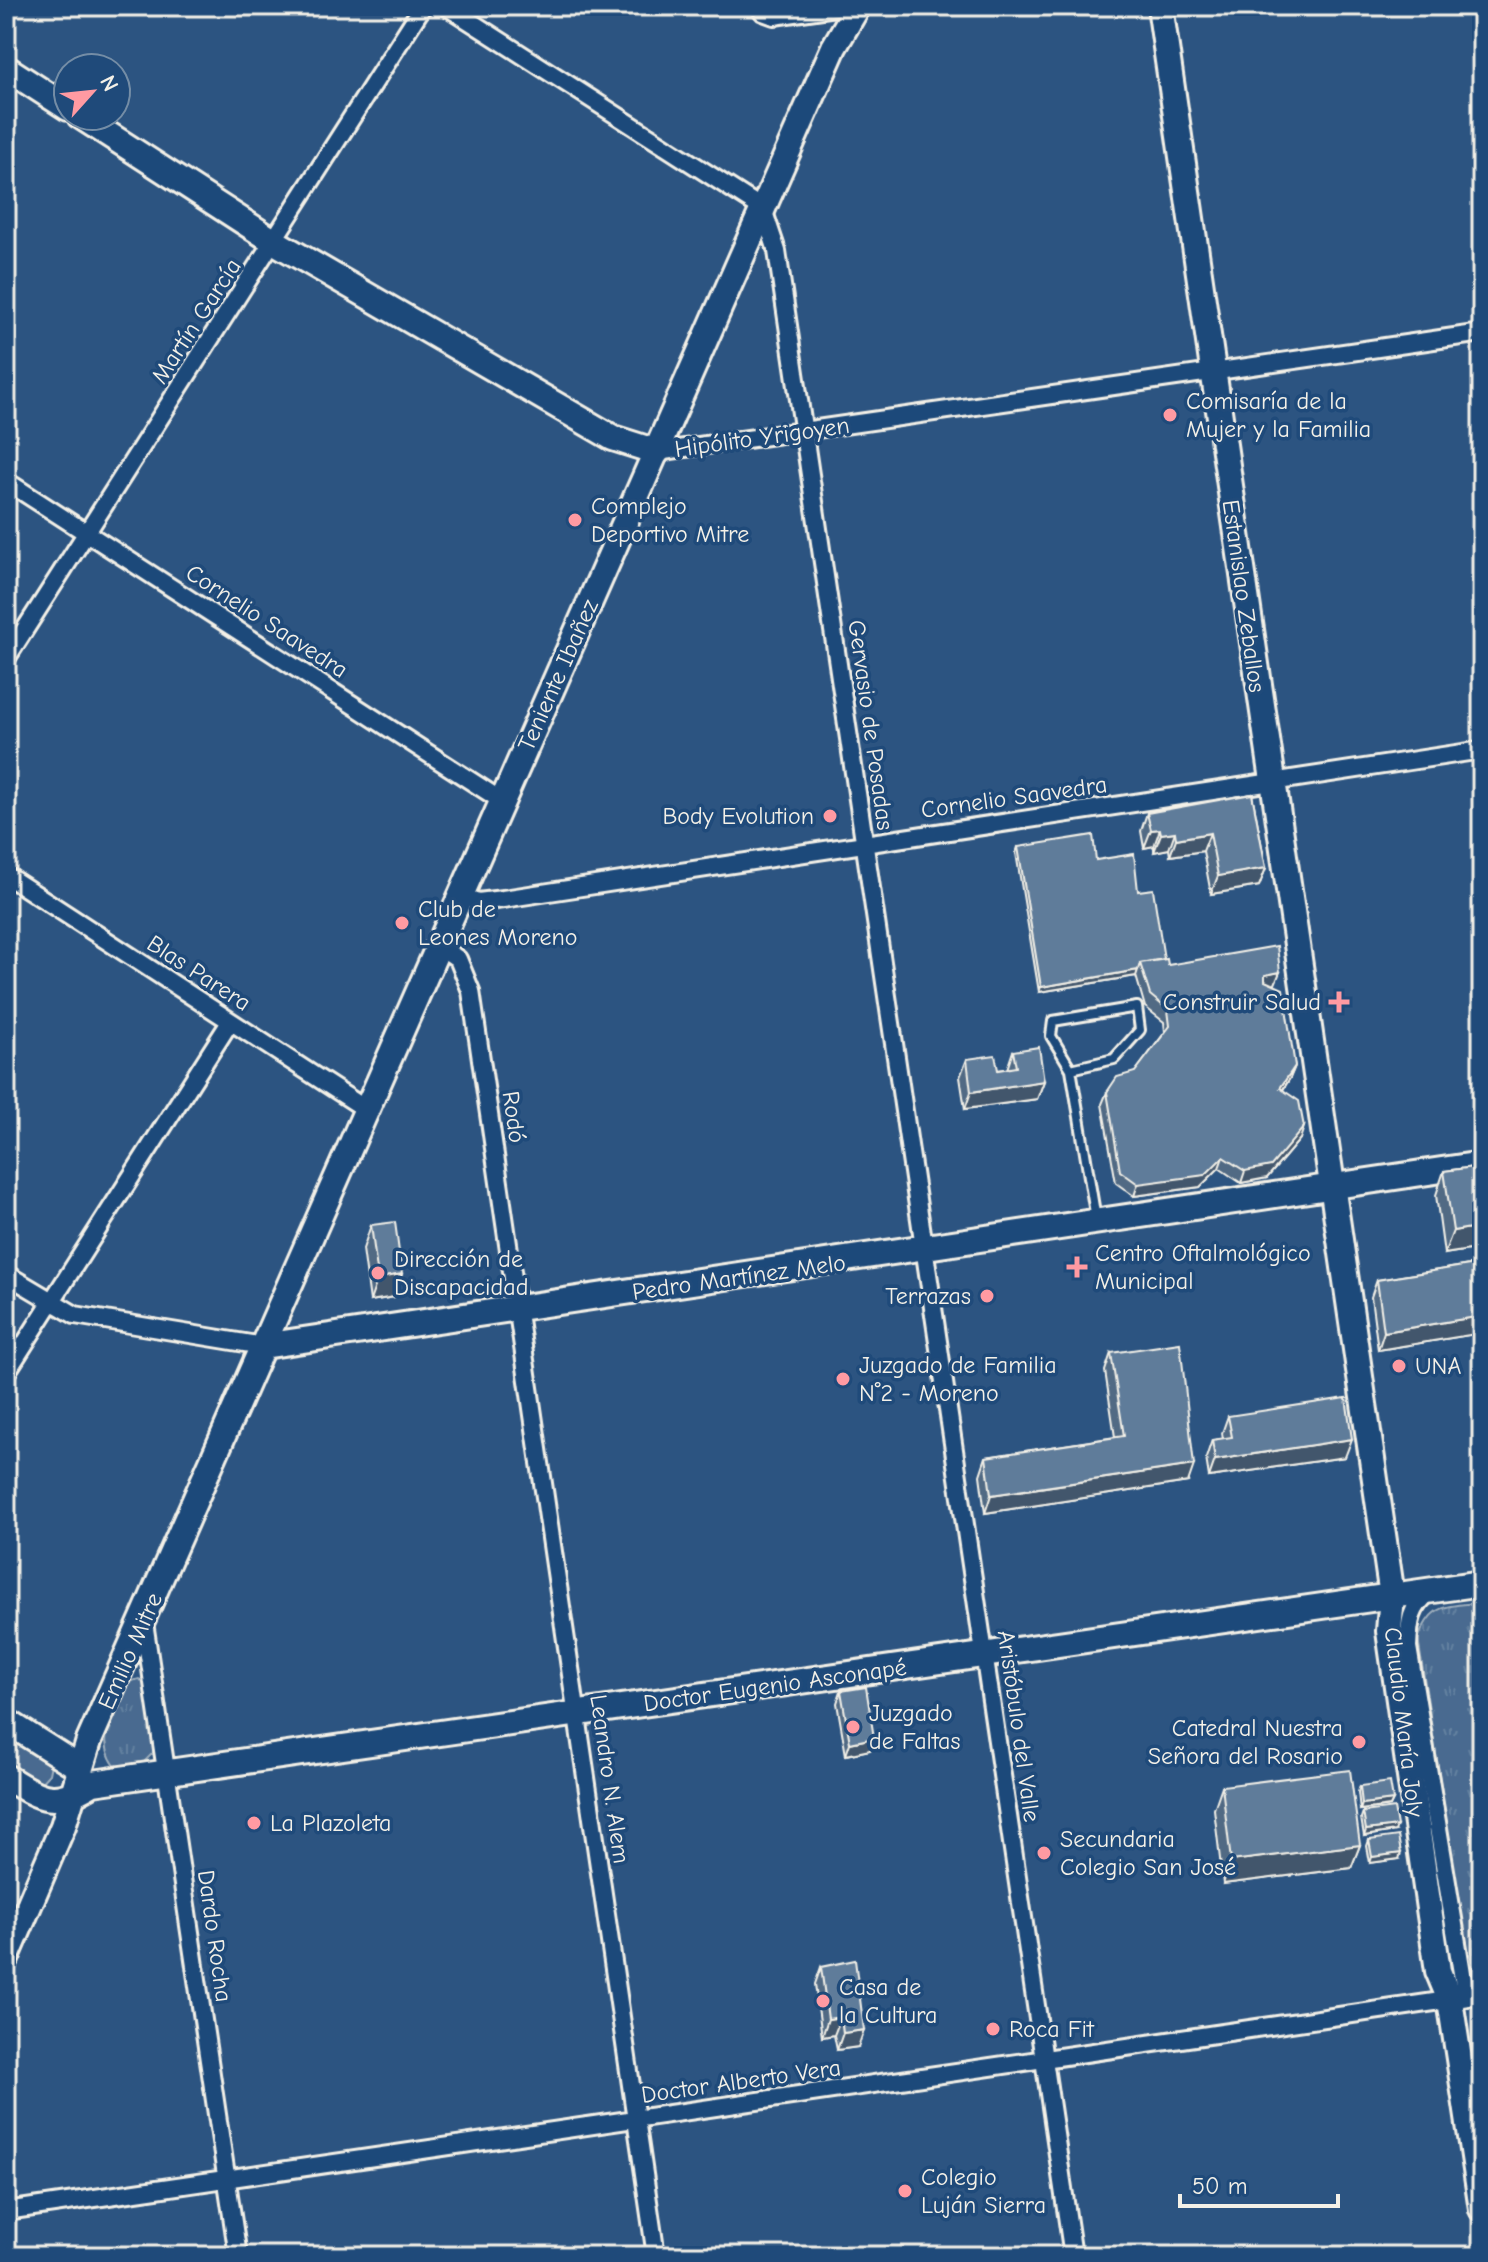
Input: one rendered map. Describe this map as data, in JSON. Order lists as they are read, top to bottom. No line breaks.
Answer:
{"streets":{"street":["Martín García","Hipólito Yrigoyen","Estanislao Zeballos","Cornelio Saavedra","Teniente Ibañez","Gervasio de Posadas","Blas Parera","Rodó","Pedro Martínez Melo","Emilio Mitre","Doctor Eugenio Asconapé","Claudio María Joly","Aristóbulo del Valle","Leandro N. Alem","Dardo Rocha","Doctor Alberto Vera"]},"crossings":[["Martín García","Hipólito Yrigoyen"],["Martín García","Cornelio Saavedra"],["Hipólito Yrigoyen","Estanislao Zeballos"],["Hipólito Yrigoyen","Teniente Ibañez"],["Hipólito Yrigoyen","Gervasio de Posadas"],["Estanislao Zeballos","Cornelio Saavedra"],["Estanislao Zeballos","Pedro Martínez Melo"],["Estanislao Zeballos","Claudio María Joly"],["Cornelio Saavedra","Teniente Ibañez"],["Cornelio Saavedra","Gervasio de Posadas"],["Teniente Ibañez","Gervasio de Posadas"],["Teniente Ibañez","Blas Parera"],["Teniente Ibañez","Rodó"],["Teniente Ibañez","Pedro Martínez Melo"],["Teniente Ibañez","Emilio Mitre"],["Gervasio de Posadas","Pedro Martínez Melo"],["Gervasio de Posadas","Aristóbulo del Valle"],["Rodó","Pedro Martínez Melo"],["Rodó","Leandro N. Alem"],["Pedro Martínez Melo","Emilio Mitre"],["Pedro Martínez Melo","Claudio María Joly"],["Pedro Martínez Melo","Aristóbulo del Valle"],["Pedro Martínez Melo","Leandro N. Alem"],["Emilio Mitre","Doctor Eugenio Asconapé"],["Emilio Mitre","Dardo Rocha"],["Doctor Eugenio Asconapé","Claudio María Joly"],["Doctor Eugenio Asconapé","Aristóbulo del Valle"],["Doctor Eugenio Asconapé","Leandro N. Alem"],["Doctor Eugenio Asconapé","Dardo Rocha"],["Claudio María Joly","Doctor Alberto Vera"],["Aristóbulo del Valle","Doctor Alberto Vera"],["Leandro N. Alem","Doctor Alberto Vera"],["Dardo Rocha","Doctor Alberto Vera"]],"places":{"other":["Comisaría de la Mujer y la Familia","Complejo Deportivo Mitre","Body Evolution","Club de Leones Moreno","Dirección de Discapacidad","Terrazas","UNA","Juzgado de Familia N˚2 - Moreno","Juzgado de Faltas","Catedral Nuestra Señora del Rosario","La Plazoleta","Secundaria Colegio San José","Casa de la Cultura","Roca Fit","Colegio Luján Sierra"],"health":["Construir Salud","Centro Oftalmológico Municipal"]},"scale_bar":"50 m","north":"top right"}
